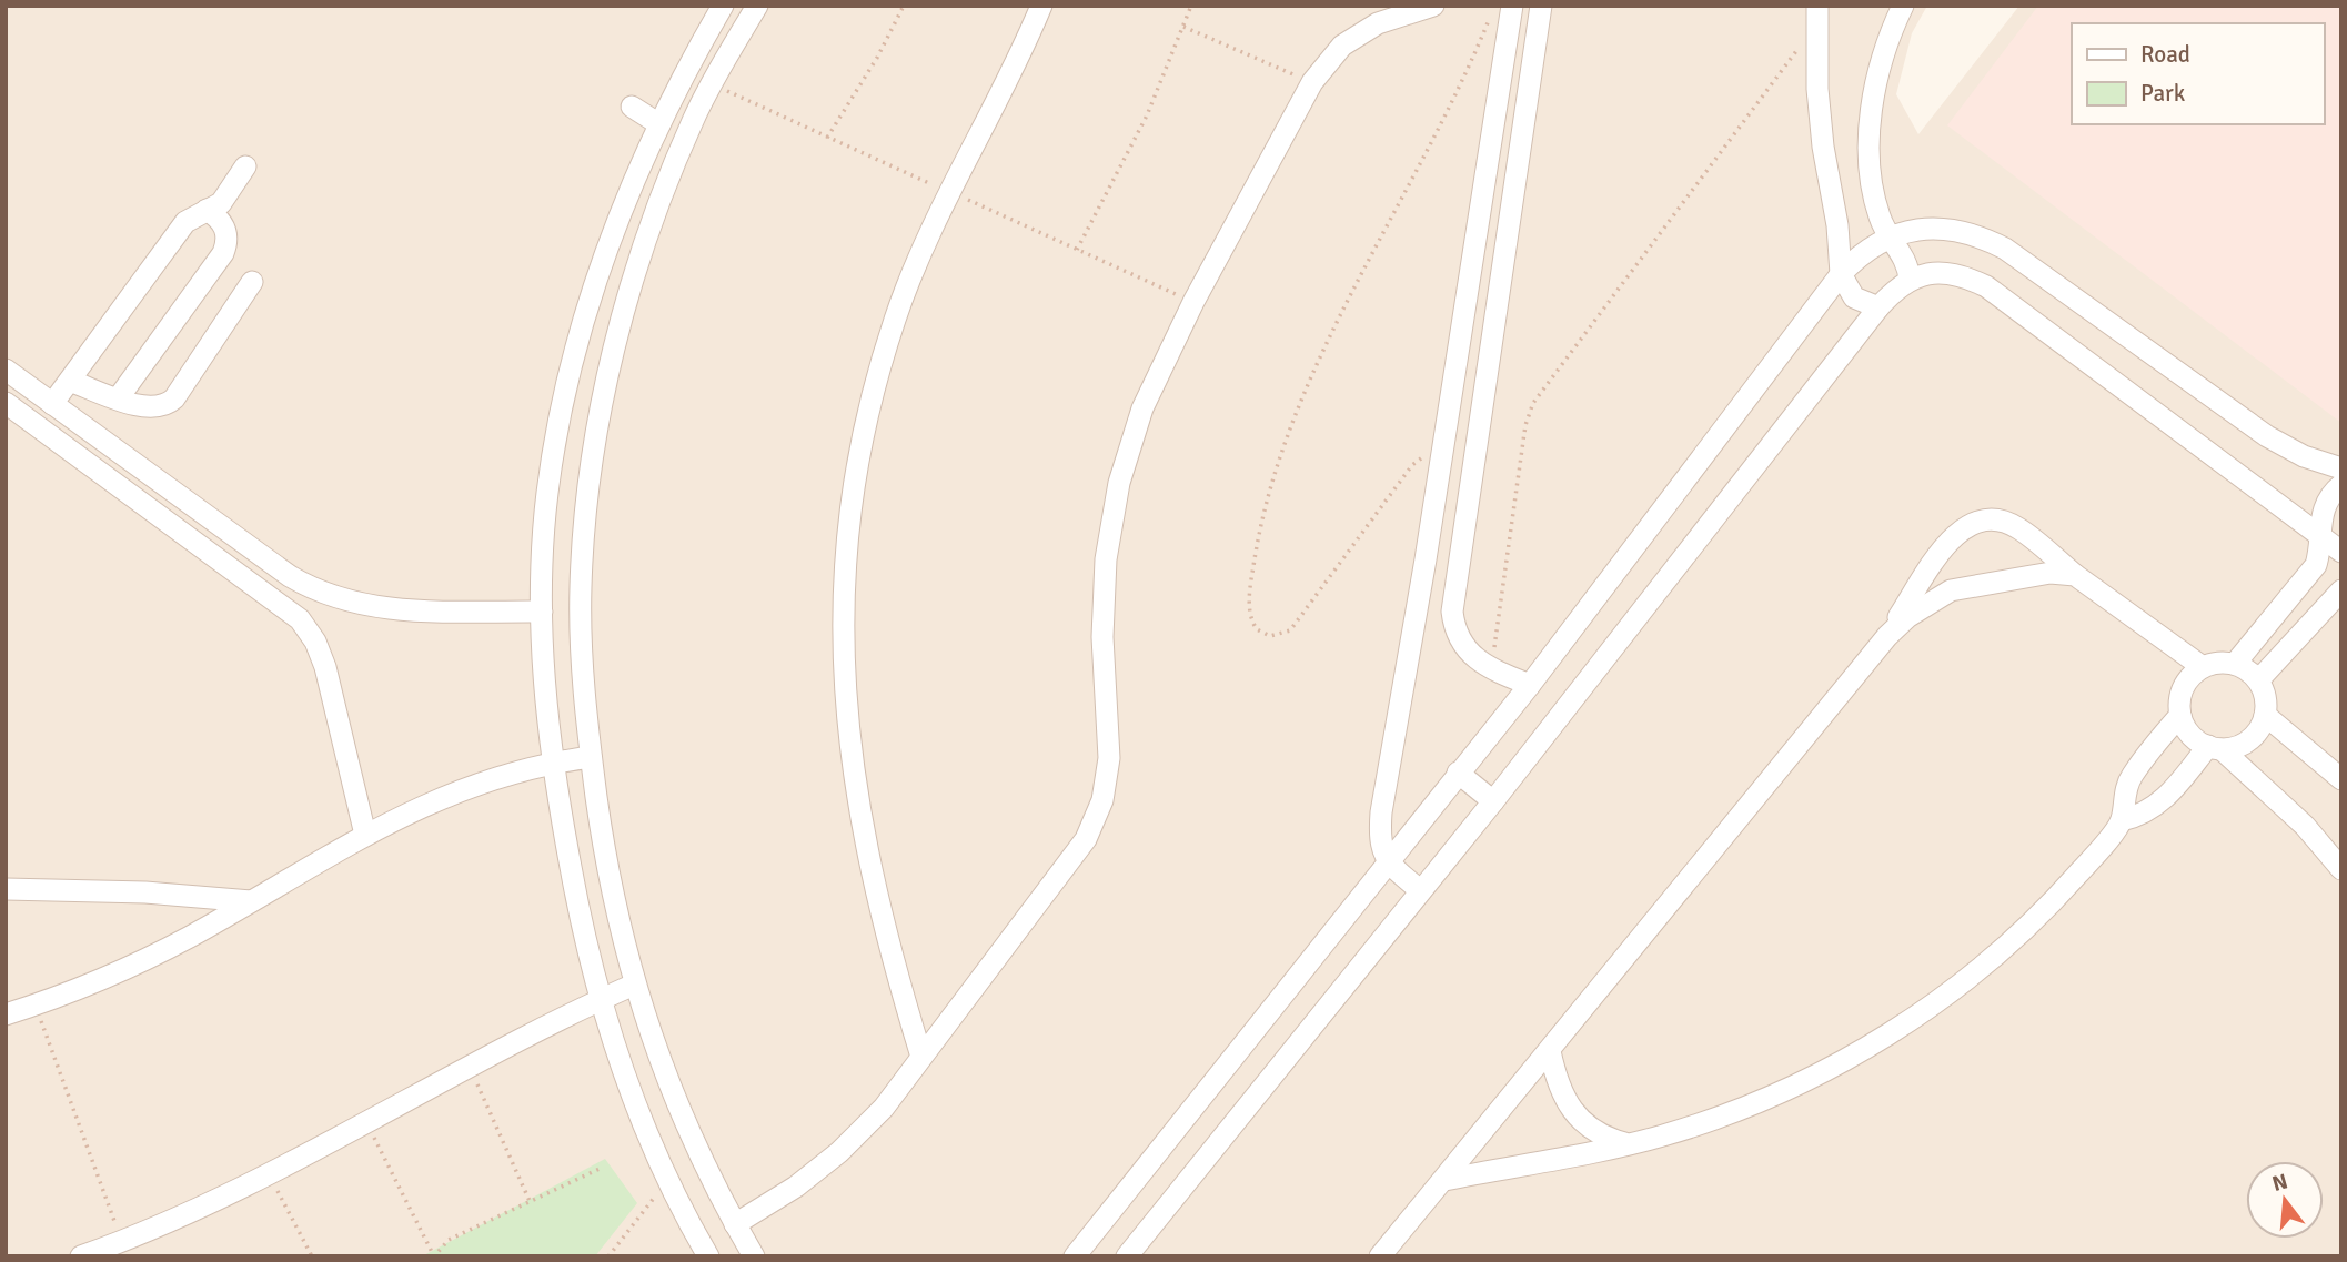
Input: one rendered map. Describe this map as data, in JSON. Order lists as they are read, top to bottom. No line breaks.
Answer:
{"legend":["Road","Park"],"north":"top"}
